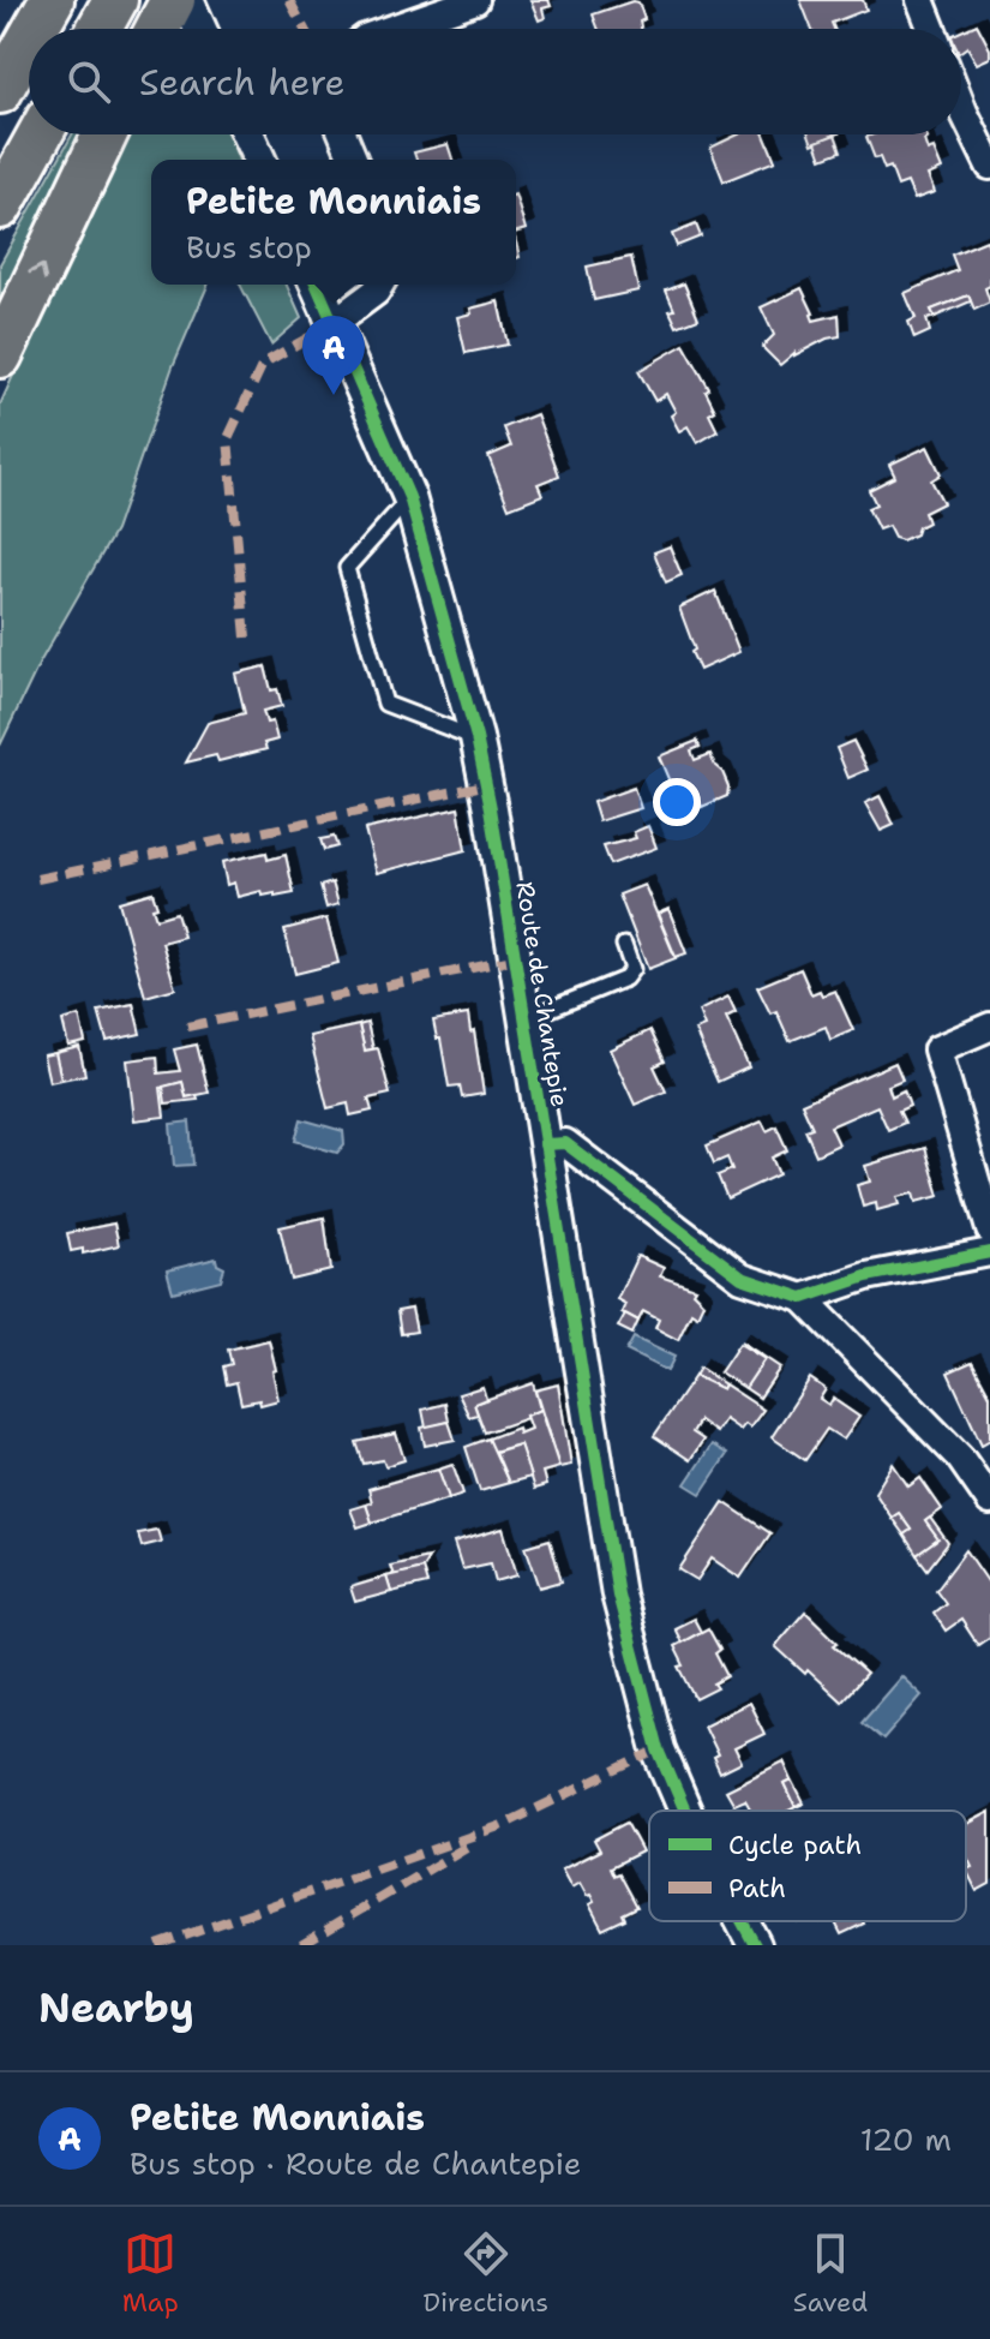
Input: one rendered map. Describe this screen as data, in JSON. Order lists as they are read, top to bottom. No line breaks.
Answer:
{"streets":{"street":["Route de Chantepie"]},"legend":["Cycle path","Path"],"page":{"search":"Search here","popup":["Petite Monniais","Bus stop"],"pins":"A","heading":"Nearby","list":[{"mark":"A","name":"Petite Monniais","note":"Bus stop · Route de Chantepie","value":"120 m"}],"nav":["Map","Directions","Saved"]}}
